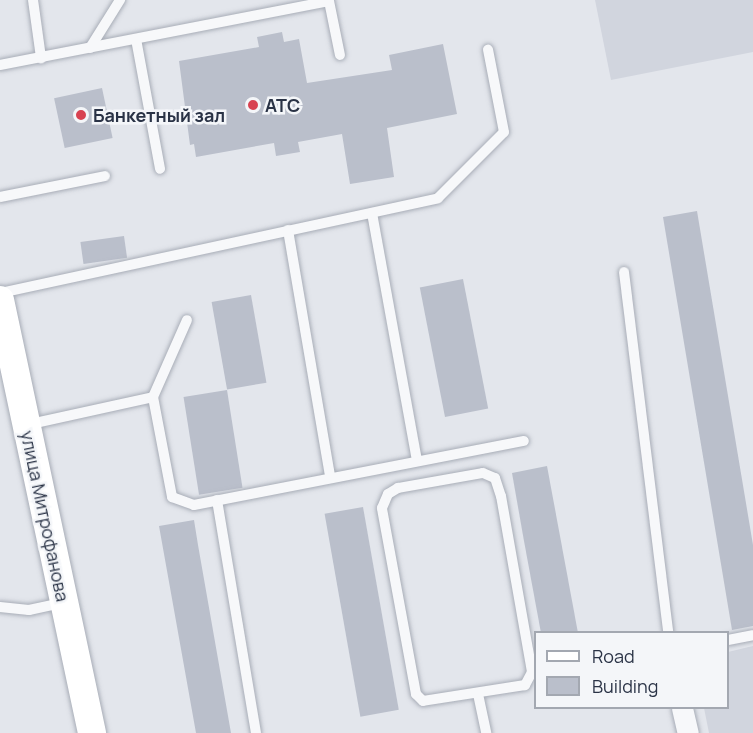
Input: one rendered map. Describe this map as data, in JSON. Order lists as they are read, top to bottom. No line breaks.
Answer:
{"streets":{"main road":["улица Митрофанова"]},"places":["АТС","Банкетный зал"],"legend":["Road","Building"]}
